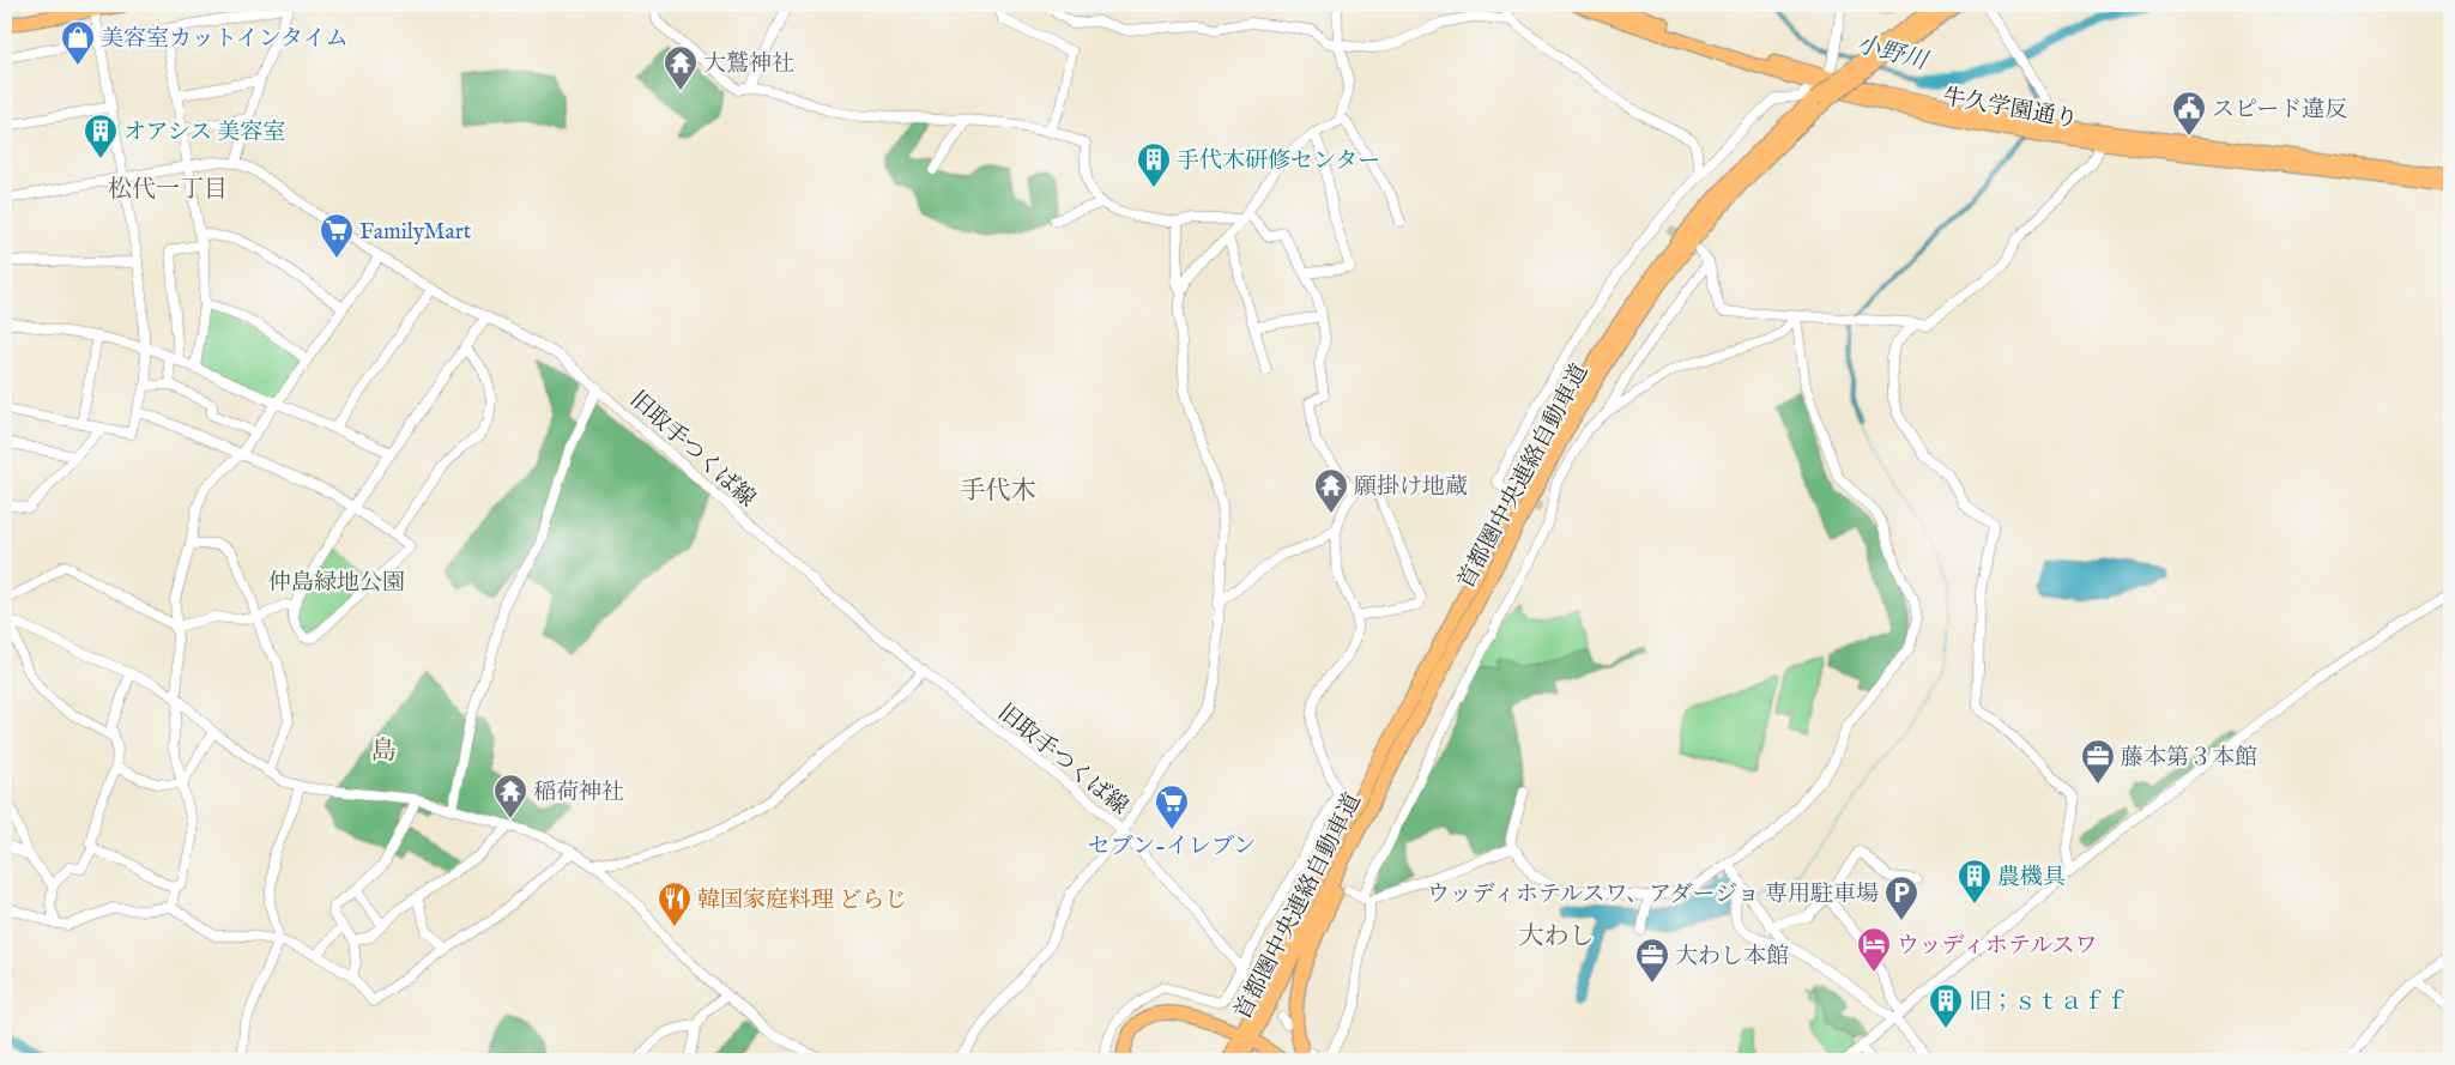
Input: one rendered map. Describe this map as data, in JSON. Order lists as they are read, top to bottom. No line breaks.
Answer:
{"streets":{"highway":["牛久学園通り","首都圏中央連絡自動車道"],"street":["旧取手つくば線"]},"districts":["松代一丁目","手代木","島","大わし"],"water":["小野川"],"parks":["仲島緑地公園"],"places":{"shop":["美容室カットインタイム"],"temple":["大鷲神社","願掛け地蔵","稲荷神社"],"public building":["スピード違反"],"building":["オアシス 美容室","手代木研修センター","農機具","旧；ｓｔａｆｆ"],"supermarket":["FamilyMart","セブン-イレブン"],"office":["藤本第３本館","大わし本館"],"parking":["ウッディホテルスワ、アダージョ 専用駐車場"],"restaurant":["韓国家庭料理 どらじ"],"hotel":["ウッディホテルスワ"]}}
